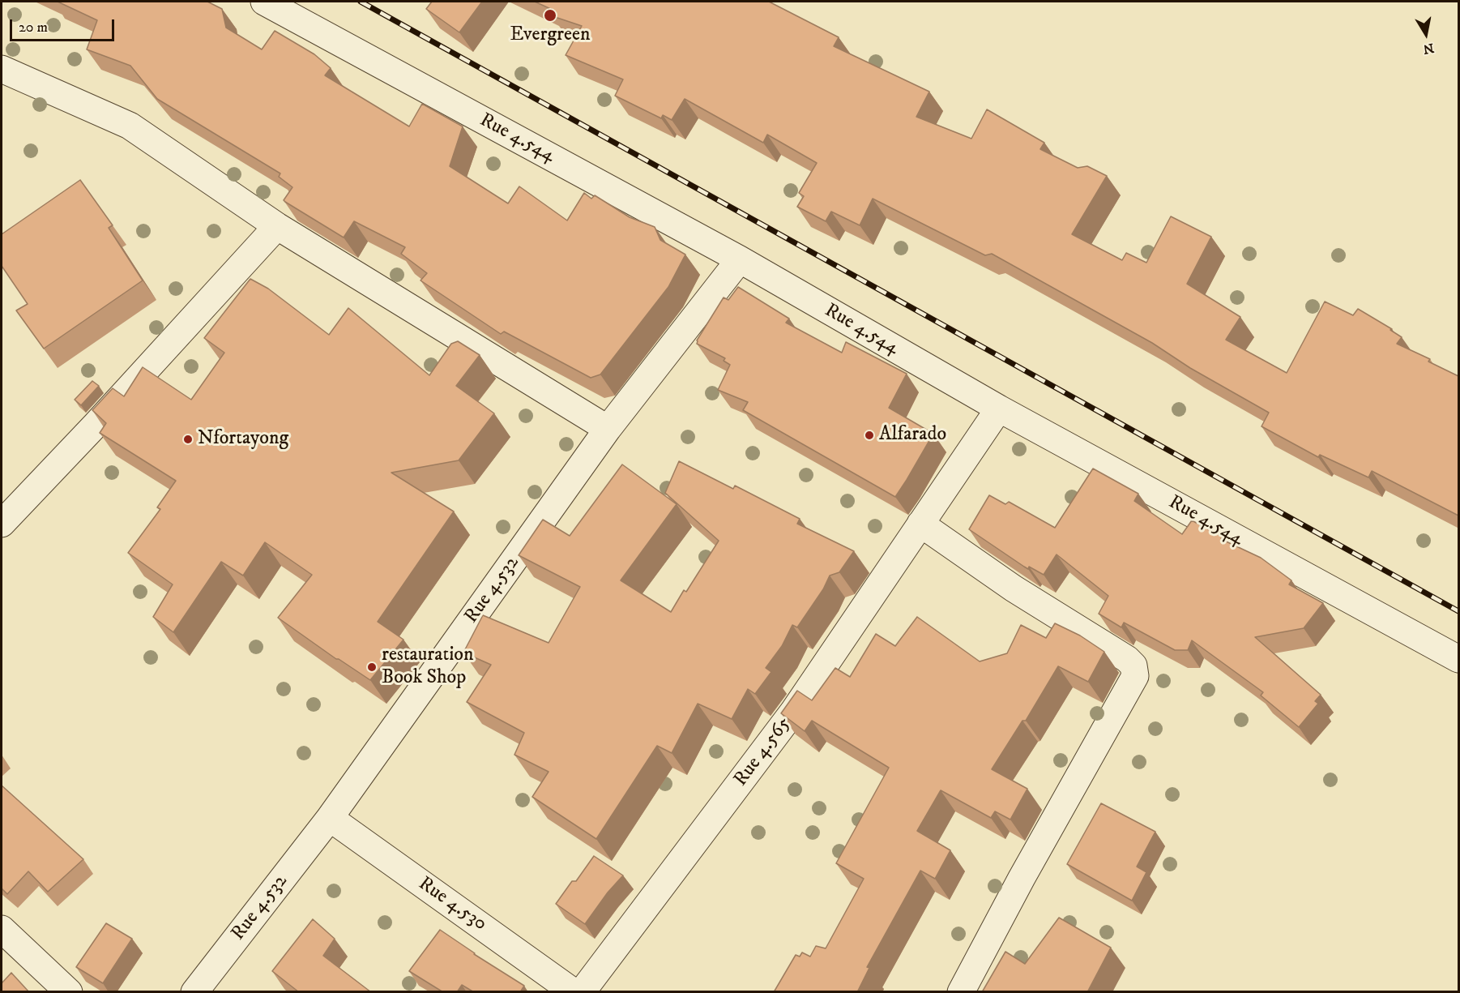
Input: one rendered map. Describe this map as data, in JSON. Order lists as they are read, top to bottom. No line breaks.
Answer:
{"streets":{"street":["Rue 4.544","Rue 4.532","Rue 4.565","Rue 4.530"]},"crossings":[["Rue 4.544","Rue 4.532"],["Rue 4.544","Rue 4.565"],["Rue 4.532","Rue 4.530"]],"places":["Evergreen","Alfarado","Nfortayong","restauration Book Shop"],"scale_bar":"20 m","north":"bottom"}
